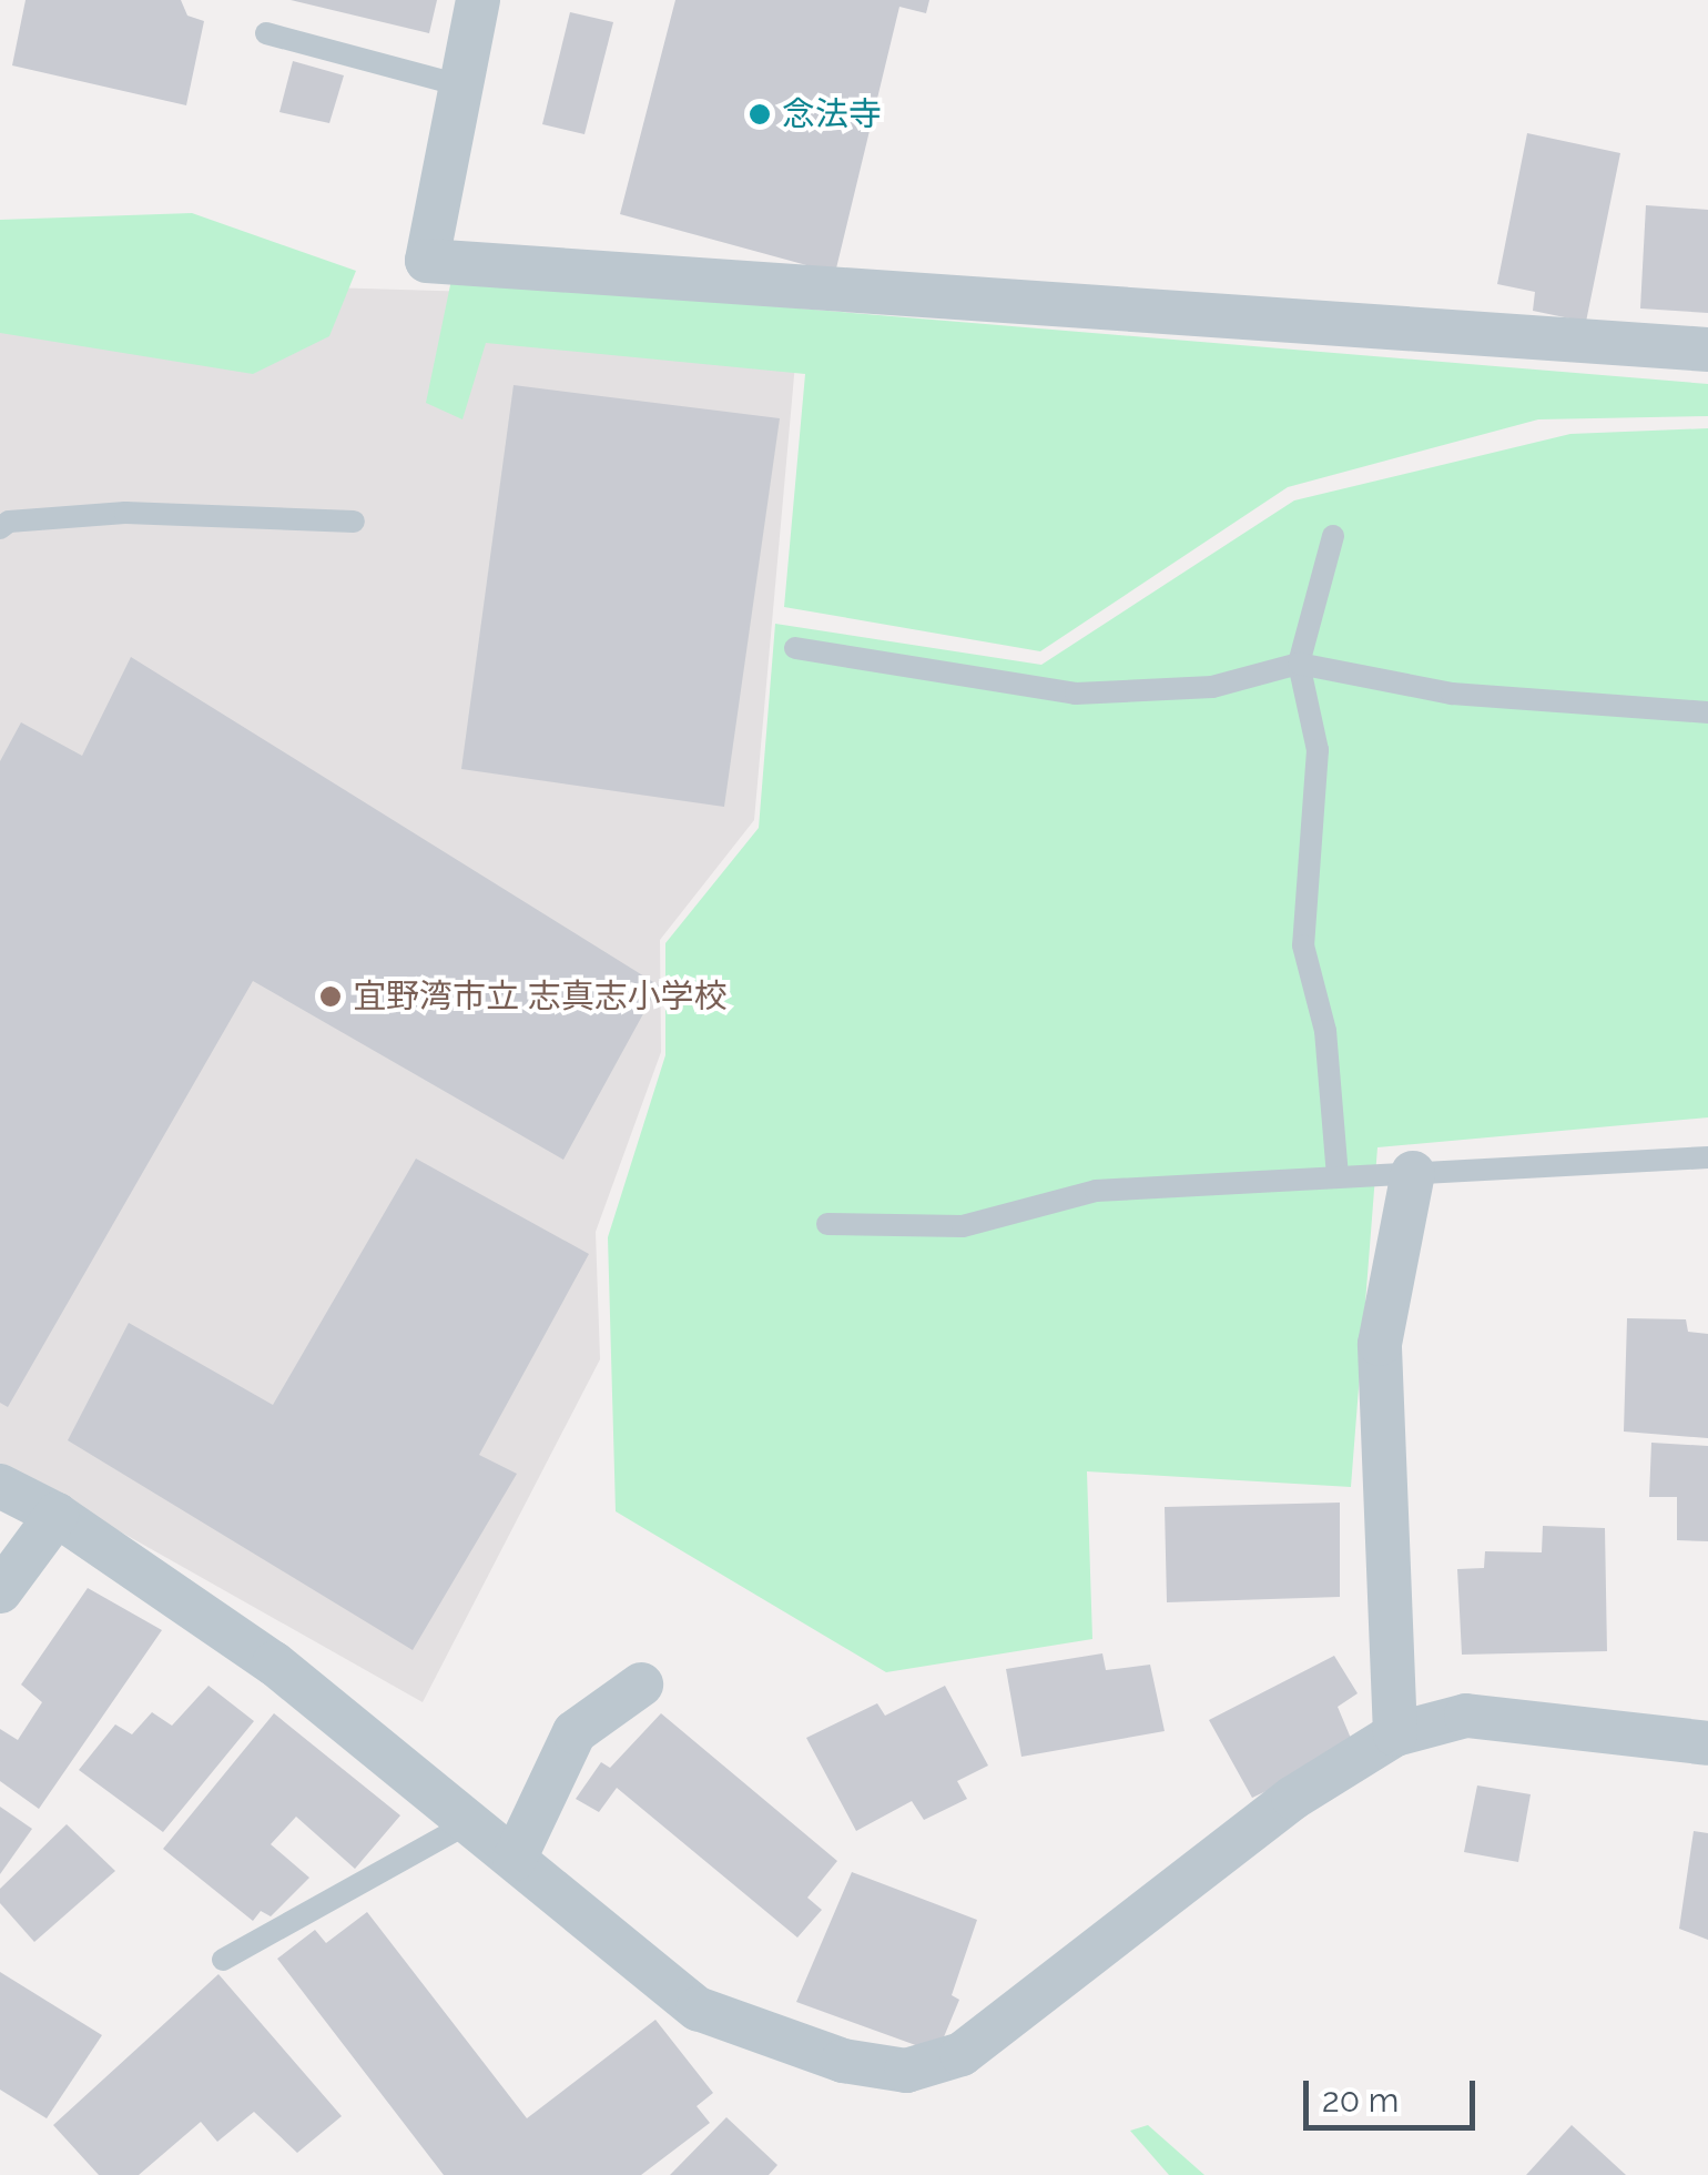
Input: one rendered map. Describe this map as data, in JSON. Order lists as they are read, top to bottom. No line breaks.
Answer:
{"places":["念法寺","宜野湾市立 志真志小学校"],"scale_bar":"20 m"}
